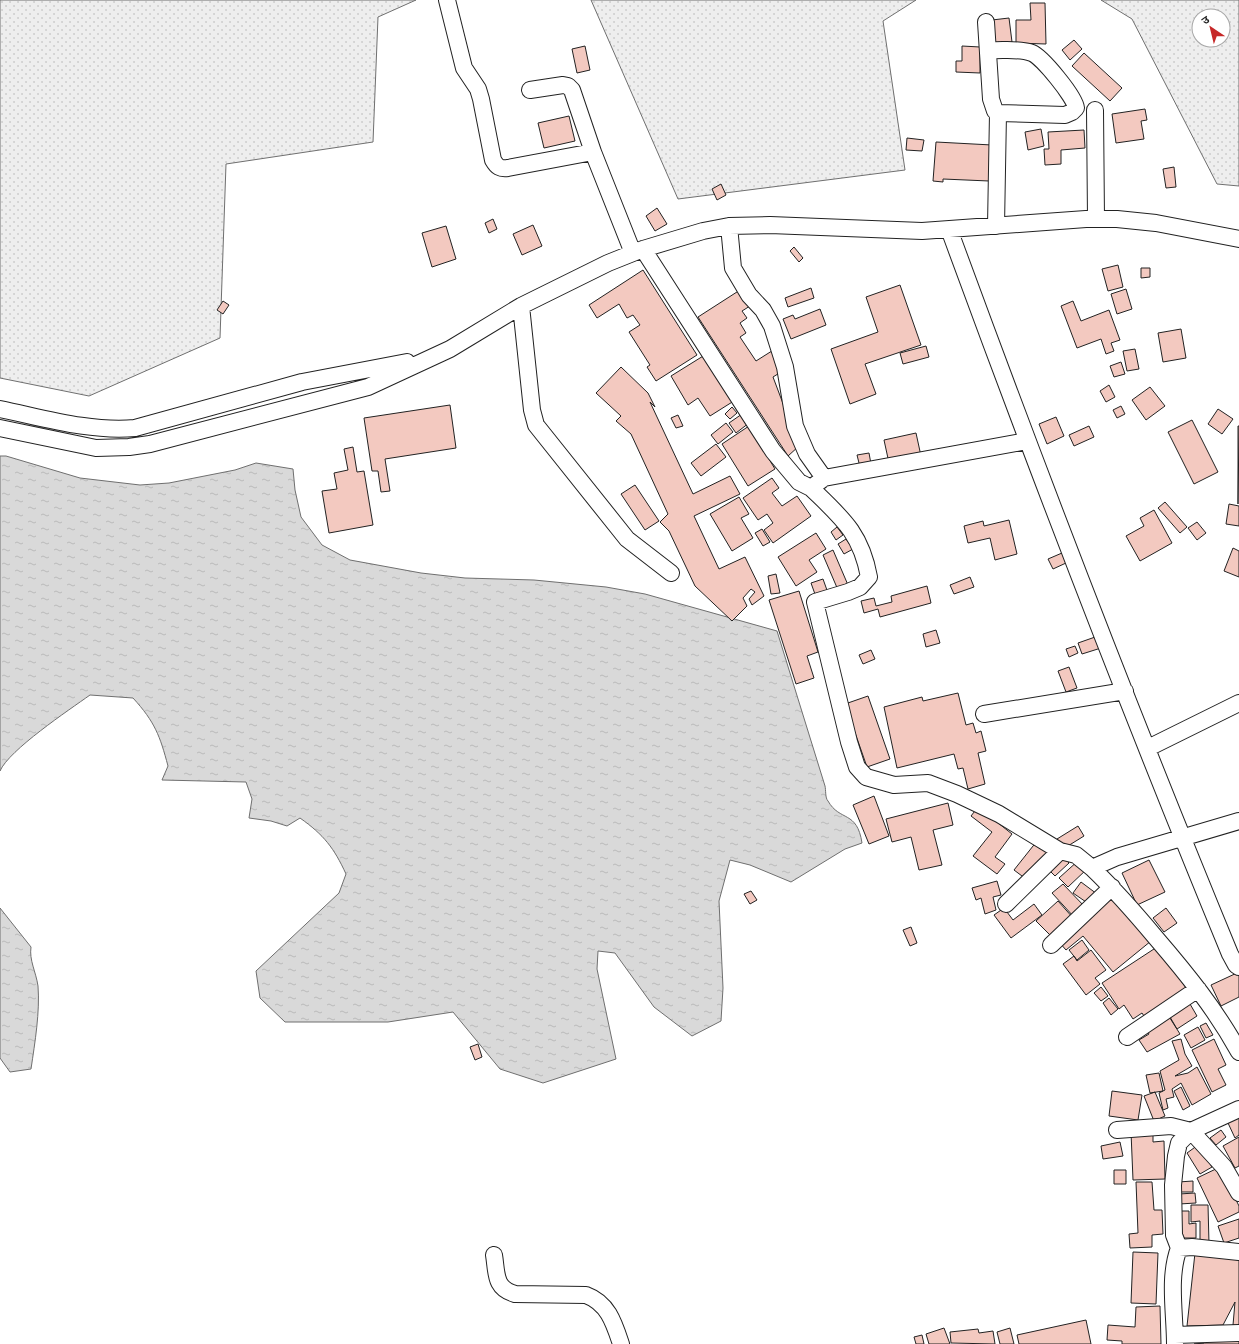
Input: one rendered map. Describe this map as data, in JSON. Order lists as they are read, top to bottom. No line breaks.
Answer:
{"north":"top left"}
